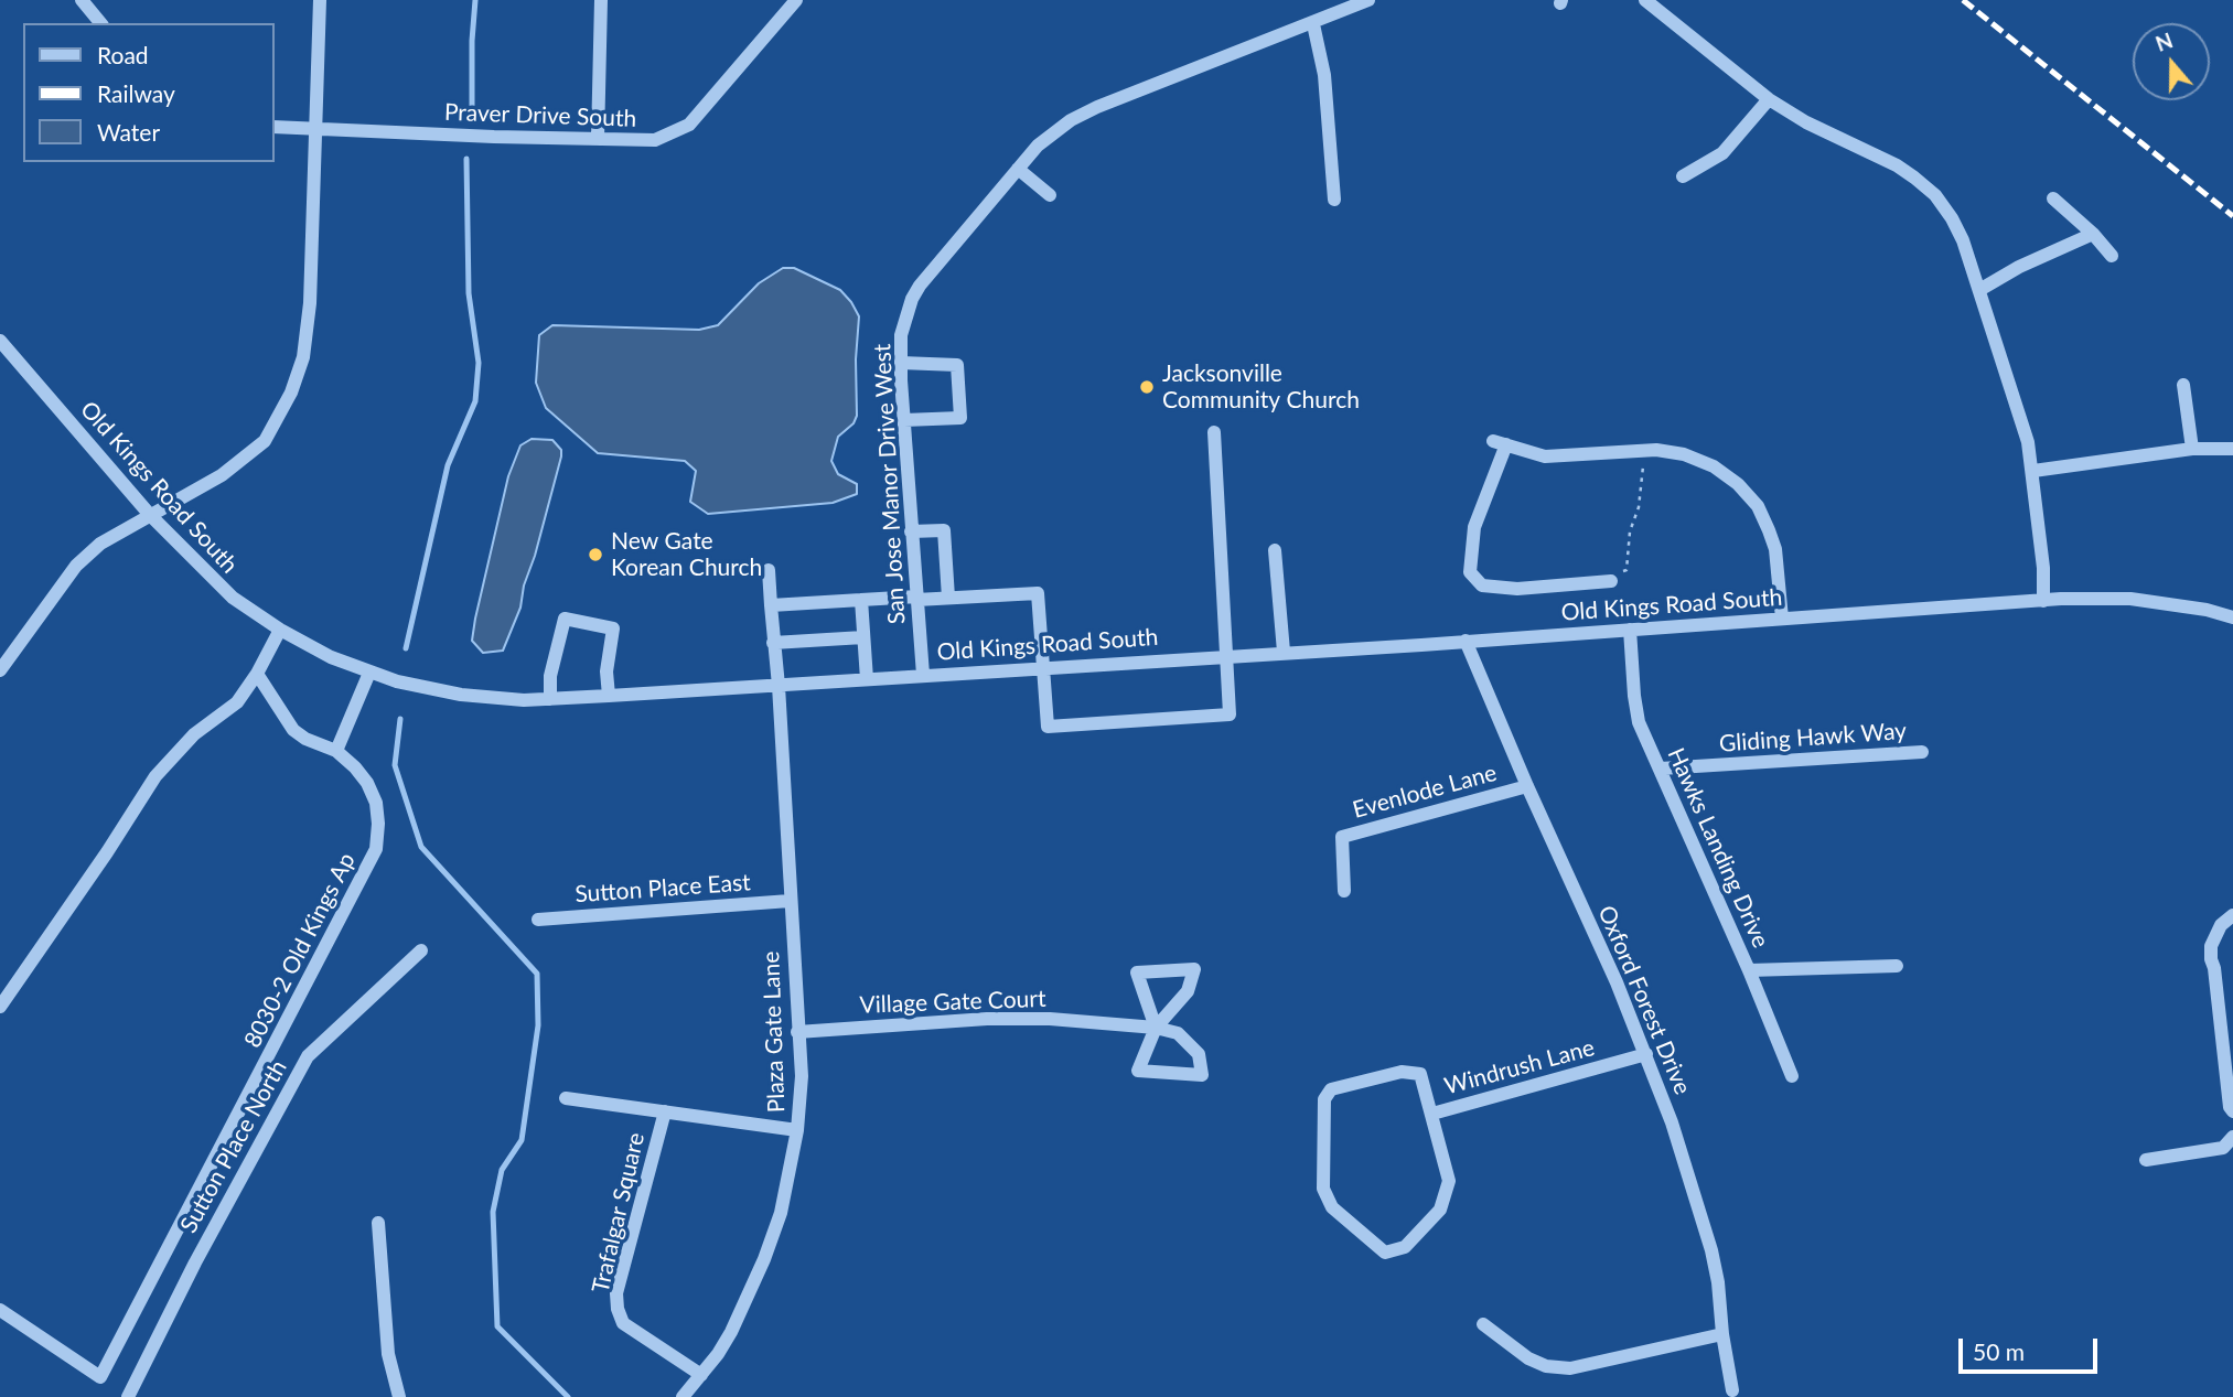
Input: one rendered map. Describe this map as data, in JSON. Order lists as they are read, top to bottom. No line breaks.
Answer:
{"streets":{"street":["Praver Drive South","San Jose Manor Drive West","Old Kings Road South","Gliding Hawk Way","Evenlode Lane","Hawks Landing Drive","Sutton Place East","8030-2 Old Kings Ap","Oxford Forest Drive","Village Gate Court","Plaza Gate Lane","Windrush Lane","Sutton Place North","Trafalgar Square"]},"crossings":[["San Jose Manor Drive West","Old Kings Road South"],["Old Kings Road South","Hawks Landing Drive"],["Old Kings Road South","Oxford Forest Drive"],["Old Kings Road South","Plaza Gate Lane"],["Gliding Hawk Way","Hawks Landing Drive"],["Evenlode Lane","Oxford Forest Drive"],["Sutton Place East","Plaza Gate Lane"],["Oxford Forest Drive","Windrush Lane"],["Village Gate Court","Plaza Gate Lane"],["Plaza Gate Lane","Trafalgar Square"]],"places":["Jacksonville Community Church","New Gate Korean Church"],"legend":["Road","Railway","Water"],"scale_bar":"50 m","north":"top"}
